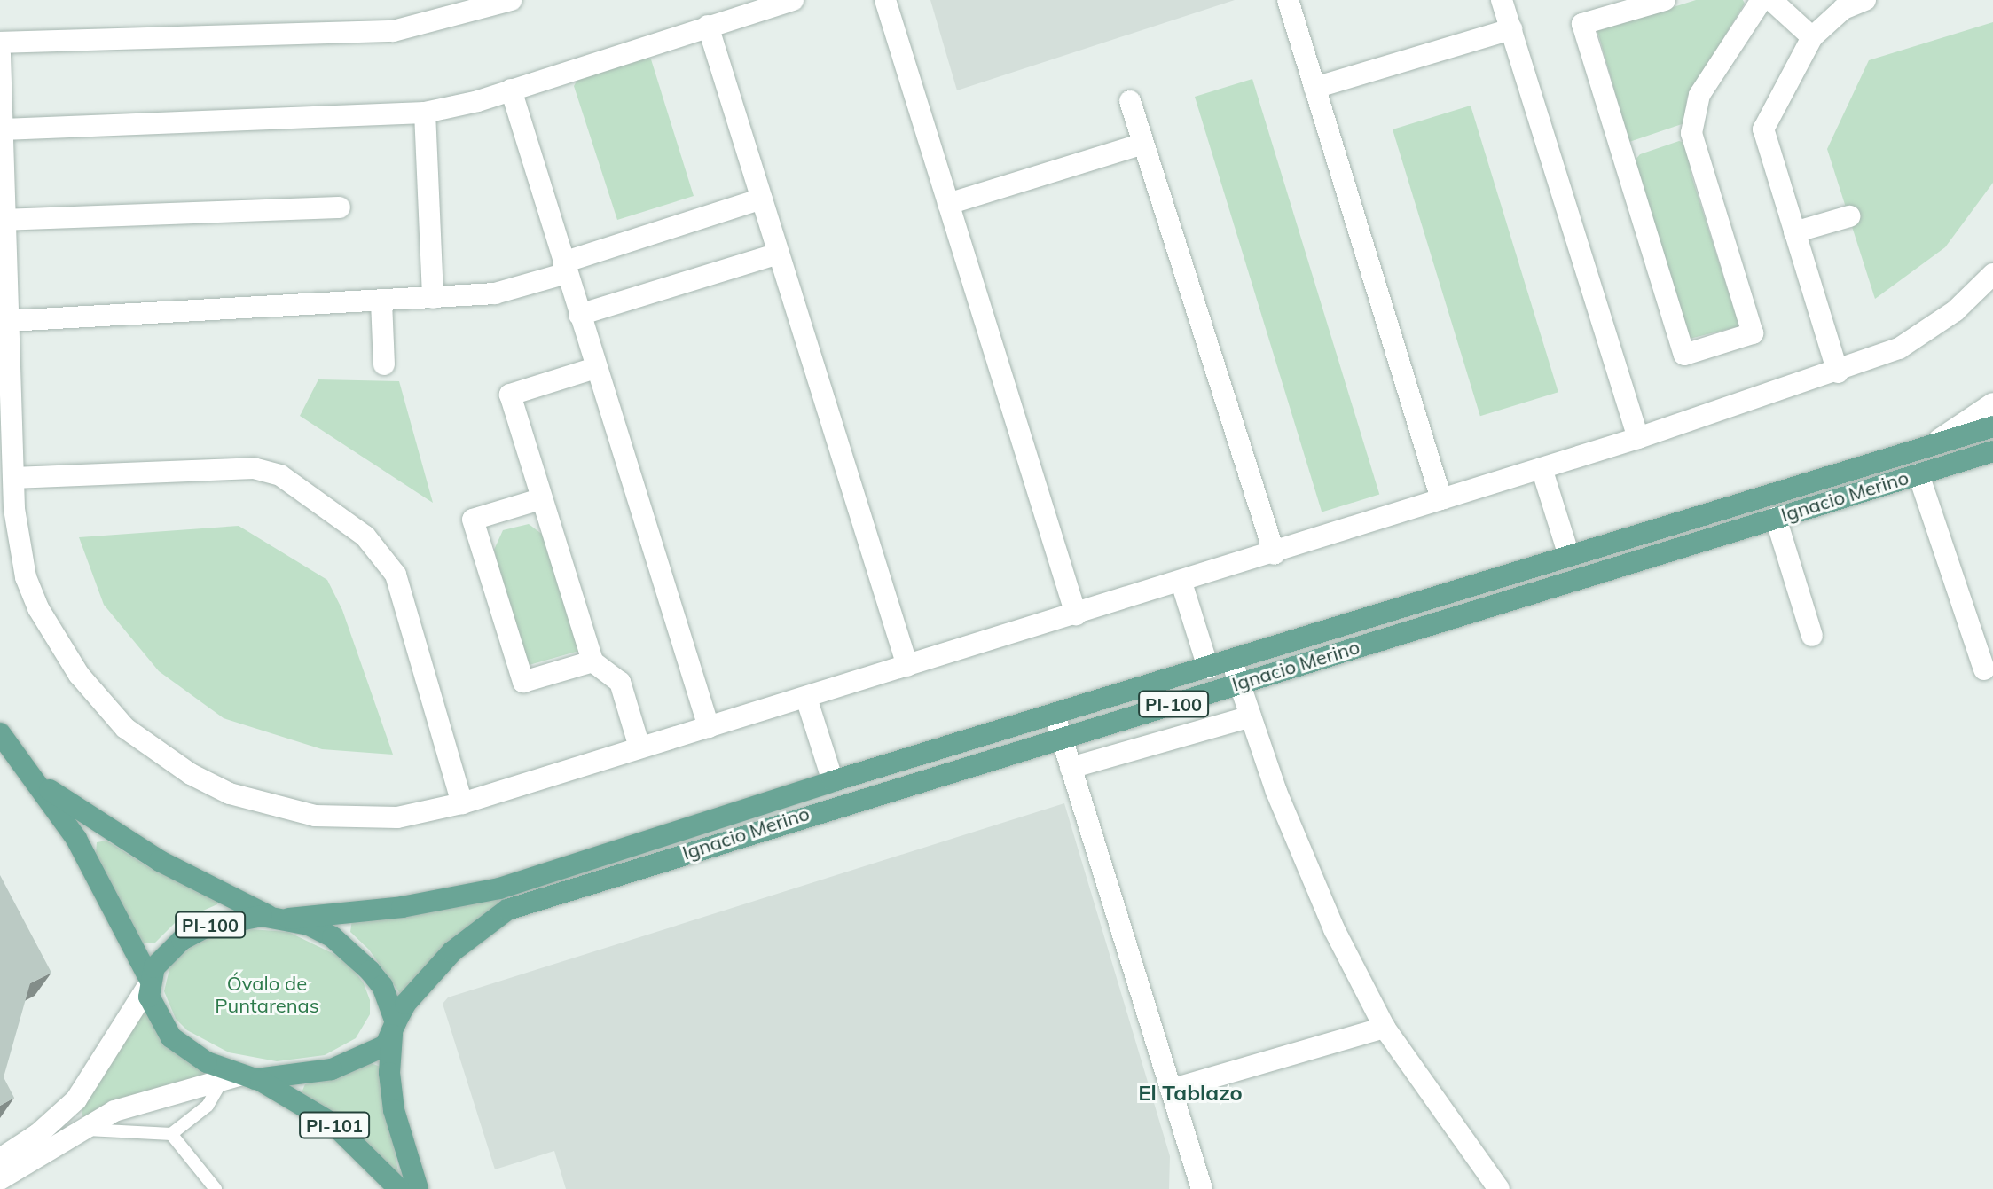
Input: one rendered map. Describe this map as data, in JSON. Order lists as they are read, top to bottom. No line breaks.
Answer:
{"streets":{"main road":["Ignacio Merino","PI-100","PI-101"]},"crossings":[["Ignacio Merino","PI-100"],["Ignacio Merino","PI-101"],["PI-100","PI-101"]],"districts":["El Tablazo"],"parks":["Óvalo de Puntarenas"]}
